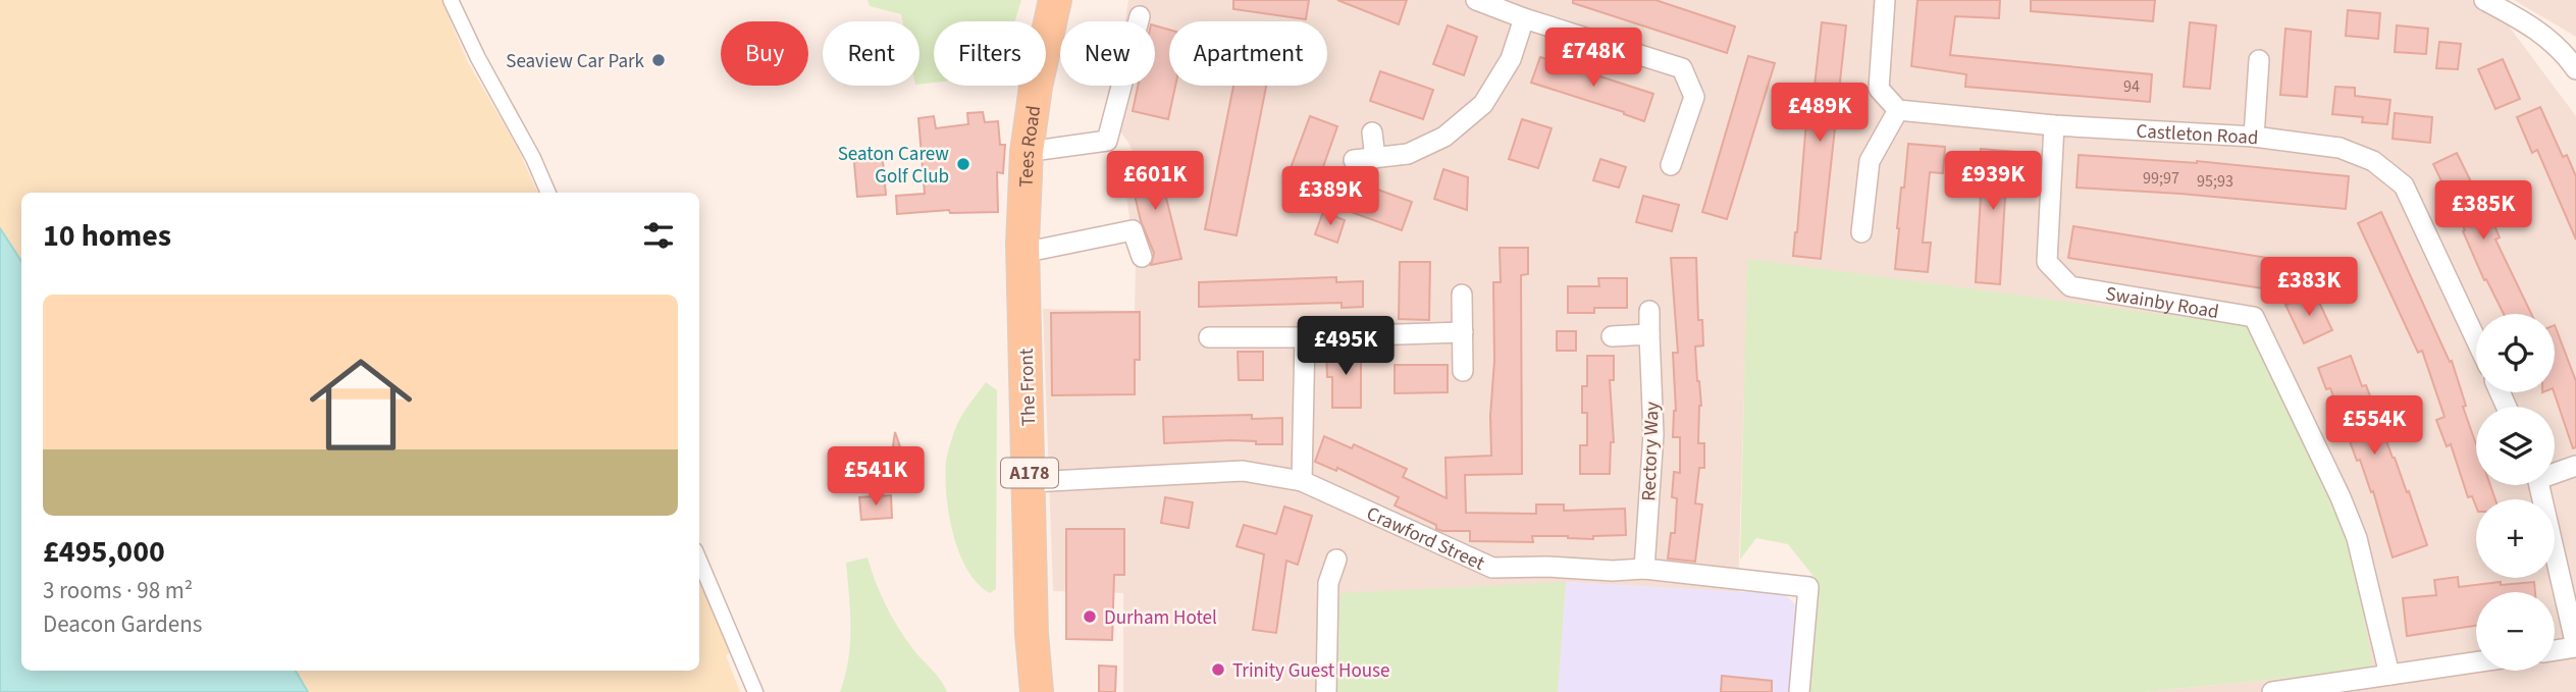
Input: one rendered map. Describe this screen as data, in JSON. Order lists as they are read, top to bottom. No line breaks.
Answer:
{"streets":{"main road":["Tees Road","The Front","A178"],"street":["Castleton Road","Swainby Road","Rectory Way","Crawford Street"]},"crossings":[["Castleton Road","Swainby Road"],["Tees Road","The Front"],["The Front","Crawford Street"],["Rectory Way","Crawford Street"]],"places":["Seaview Car Park","Seaton Carew Golf Club","Durham Hotel","Trinity Guest House"],"house_numbers":["94","99;97","95;93"],"page":{"chip":["Buy","Rent","Filters","New","Apartment"],"price":["£748K","£489K","£601K","£939K","£389K","£385K","£383K","£495K","£554K","£541K"],"heading":"10 homes","list":[{"name":"£495,000","note":"3 rooms · 98 m² · Deacon Gardens"}],"map_buttons":["+","−"]}}
